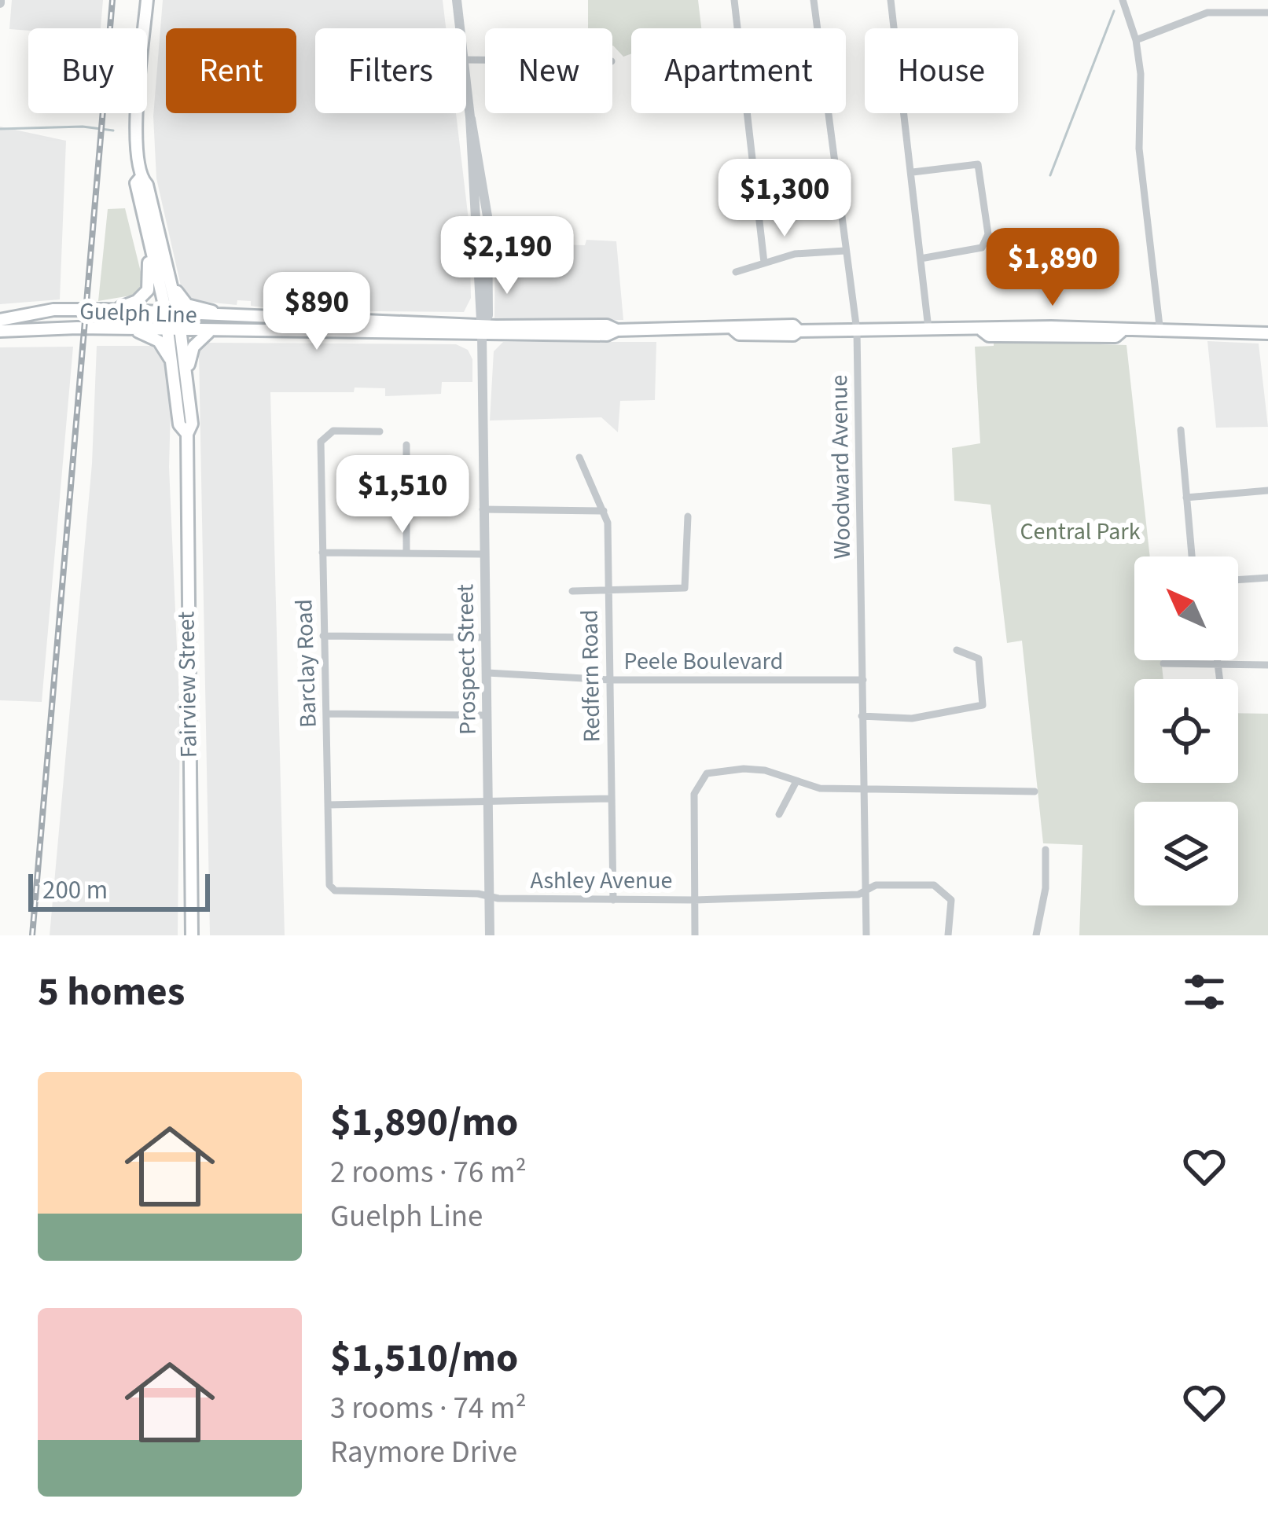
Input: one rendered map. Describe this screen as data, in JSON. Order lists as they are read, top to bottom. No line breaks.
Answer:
{"streets":{"main road":["Guelph Line","Fairview Street"],"street":["Woodward Avenue","Prospect Street","Peele Boulevard","Barclay Road","Redfern Road","Ashley Avenue"]},"crossings":[["Guelph Line","Woodward Avenue"],["Guelph Line","Prospect Street"],["Guelph Line","Fairview Street"],["Woodward Avenue","Peele Boulevard"],["Woodward Avenue","Ashley Avenue"],["Prospect Street","Peele Boulevard"],["Prospect Street","Ashley Avenue"],["Peele Boulevard","Redfern Road"],["Barclay Road","Ashley Avenue"],["Redfern Road","Ashley Avenue"]],"parks":["Central Park"],"scale_bar":"200 m","north":"top left","page":{"chip":["Buy","Rent","Filters","New","Apartment","House"],"price":["$1,300","$2,190","$1,890","$890","$1,510"],"scale":"200 m","heading":"5 homes","list":[{"name":"$1,890/mo","note":"2 rooms · 76 m² · Guelph Line"},{"name":"$1,510/mo","note":"3 rooms · 74 m² · Raymore Drive"}]}}
